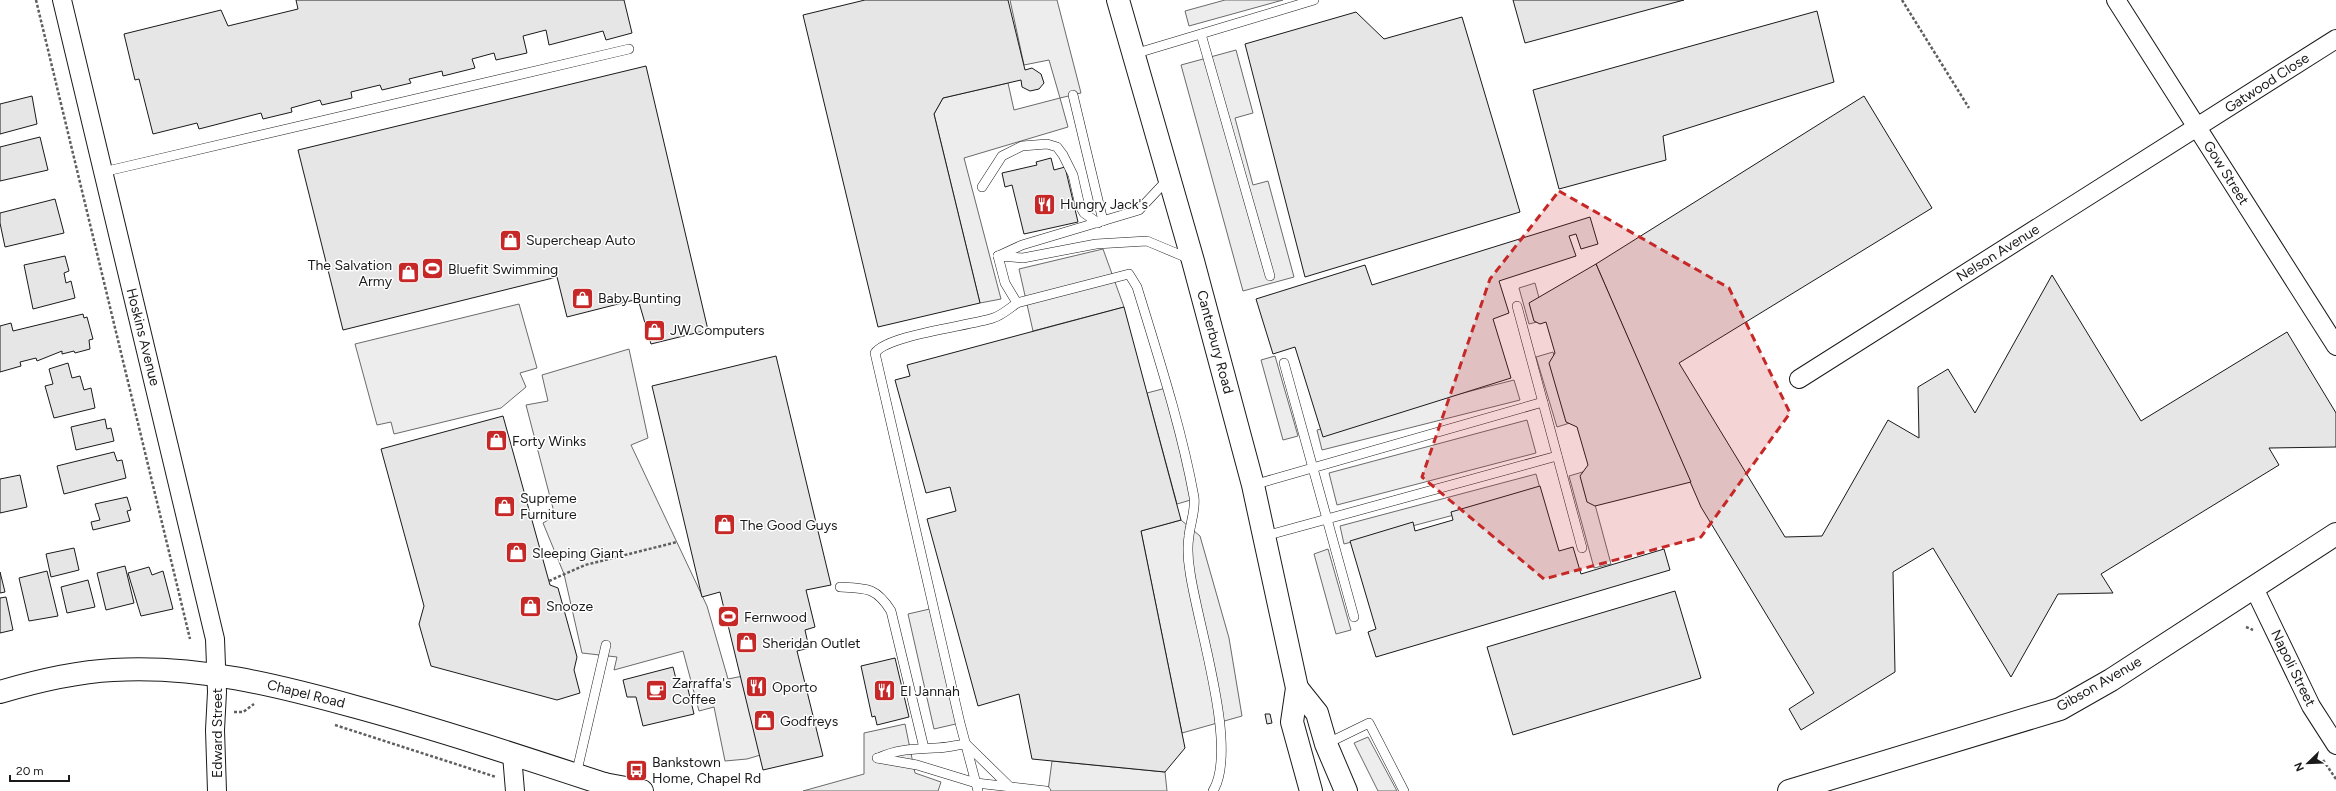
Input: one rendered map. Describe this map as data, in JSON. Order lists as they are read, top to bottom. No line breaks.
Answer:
{"streets":{"main road":["Canterbury Road","Gibson Avenue","Chapel Road"],"street":["Gatwood Close","Gow Street","Nelson Avenue","Hoskins Avenue","Napoli Street","Edward Street"]},"crossings":[["Gatwood Close","Gow Street"],["Gatwood Close","Nelson Avenue"],["Gow Street","Nelson Avenue"],["Hoskins Avenue","Chapel Road"],["Hoskins Avenue","Edward Street"],["Napoli Street","Gibson Avenue"],["Chapel Road","Edward Street"]],"places":{"restaurant":["Hungry Jack's","Oporto","El Jannah"],"shop":["Supercheap Auto","The Salvation Army","Baby Bunting","JW Computers","Forty Winks","Supreme Furniture","The Good Guys","Sleeping Giant","Snooze","Sheridan Outlet","Godfreys"],"sports":["Bluefit Swimming","Fernwood"],"cafe":["Zarraffa's Coffee"],"bus stop":["Bankstown Home, Chapel Rd"]},"scale_bar":"20 m","north":"bottom left"}
